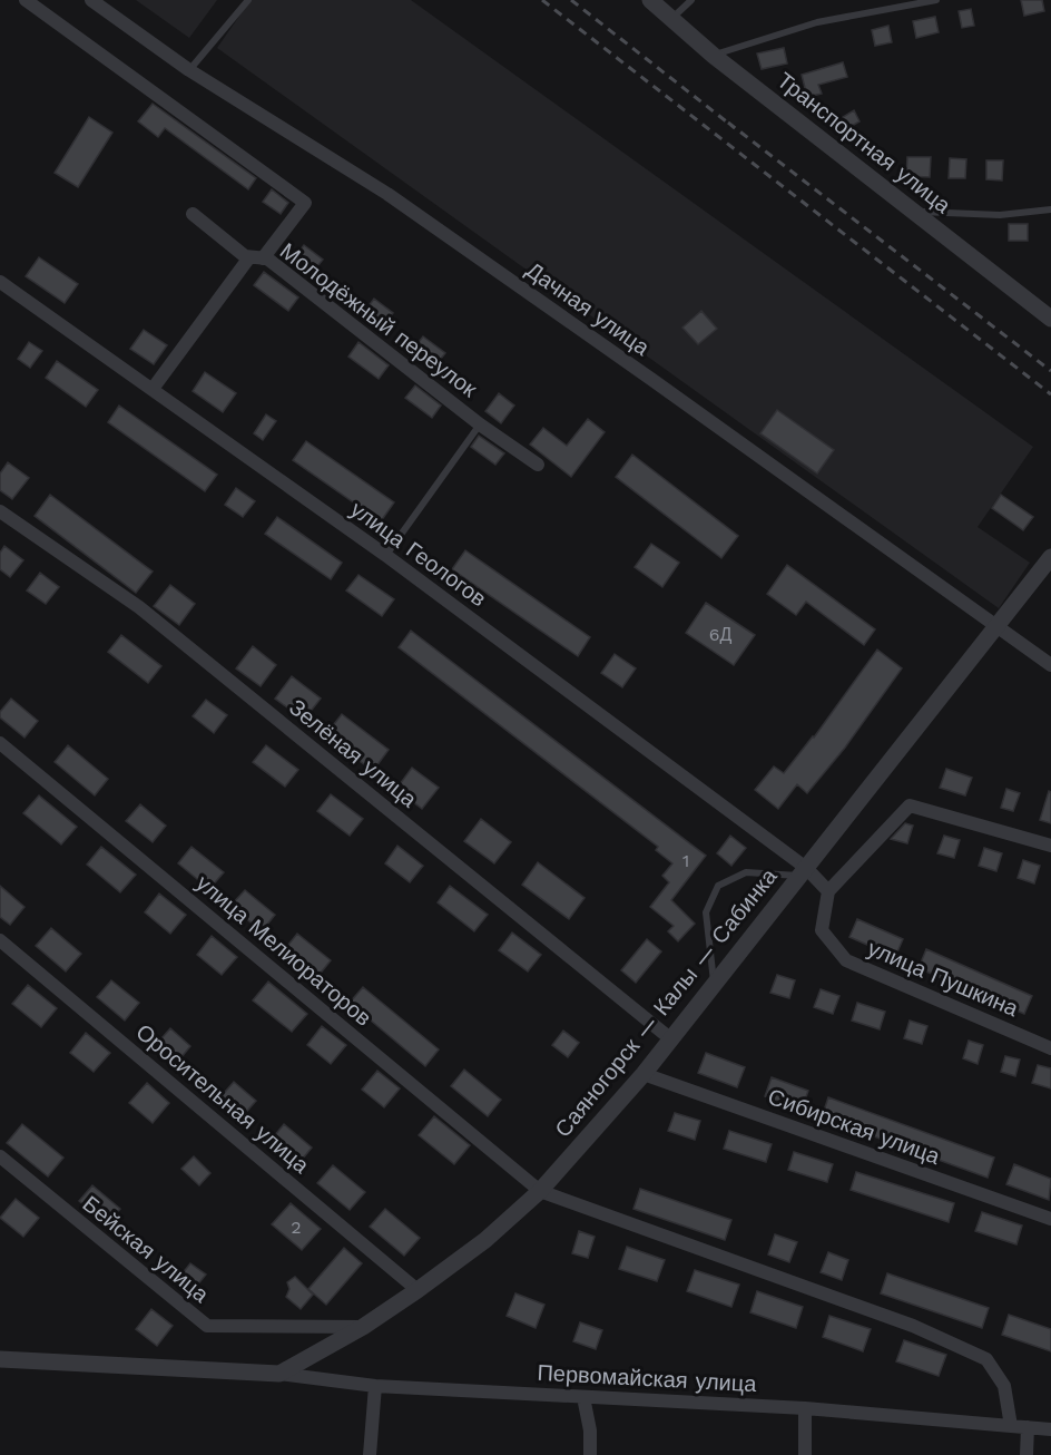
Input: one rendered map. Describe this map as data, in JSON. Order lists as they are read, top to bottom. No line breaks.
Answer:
{"streets":{"street":["Транспортная улица","Дачная улица","Молодёжный переулок","улица Геологов","Зелёная улица","улица Мелиораторов","улица Пушкина","Саяногорск — Калы — Сабинка","Оросительная улица","Сибирская улица","Бейская улица","Первомайская улица"]},"crossings":[["Дачная улица","Саяногорск — Калы — Сабинка"],["улица Геологов","Саяногорск — Калы — Сабинка"],["Зелёная улица","Саяногорск — Калы — Сабинка"],["улица Мелиораторов","Саяногорск — Калы — Сабинка"],["Саяногорск — Калы — Сабинка","Оросительная улица"],["Саяногорск — Калы — Сабинка","Сибирская улица"],["Саяногорск — Калы — Сабинка","Бейская улица"],["Саяногорск — Калы — Сабинка","Первомайская улица"]],"house_numbers":["6Д","1","2"]}
